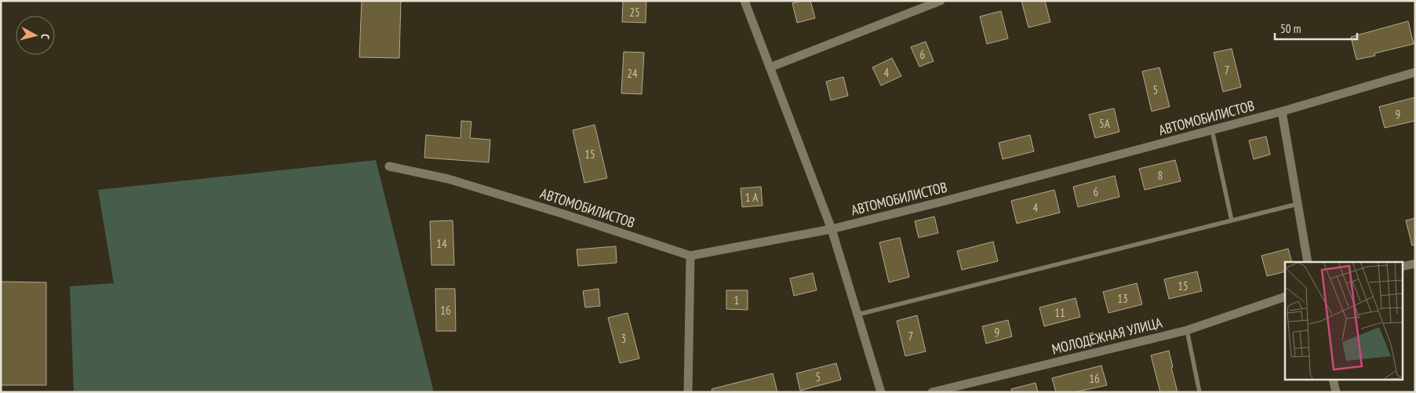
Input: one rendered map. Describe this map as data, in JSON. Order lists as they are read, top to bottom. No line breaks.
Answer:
{"streets":{"street":["АВТОМОБИЛИСТОВ","МОЛОДЁЖНАЯ УЛИЦА"]},"house_numbers":["25","6","7","4","24","5","9","5А","15","8","6","1 А","4","14","15","13","1","16","11","9","7","3","5","16"],"scale_bar":"50 m","north":"right"}
